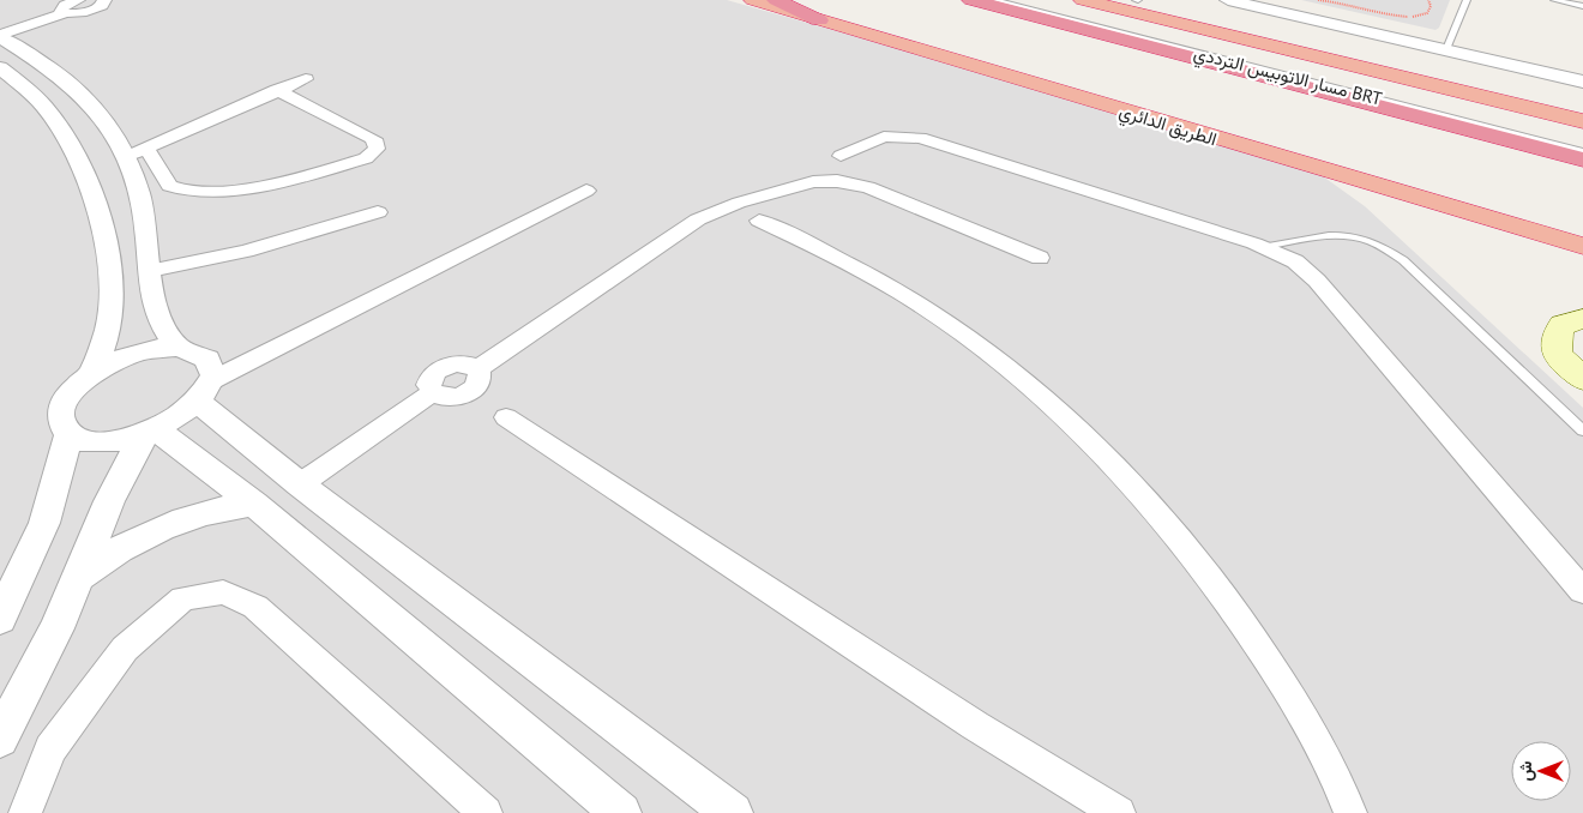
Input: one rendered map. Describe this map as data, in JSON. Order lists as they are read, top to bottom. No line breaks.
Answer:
{"streets":{"highway":["الطريق الدائري"],"lane":["مسار الاتوبيس الترددي BRT"]},"north":"left"}
